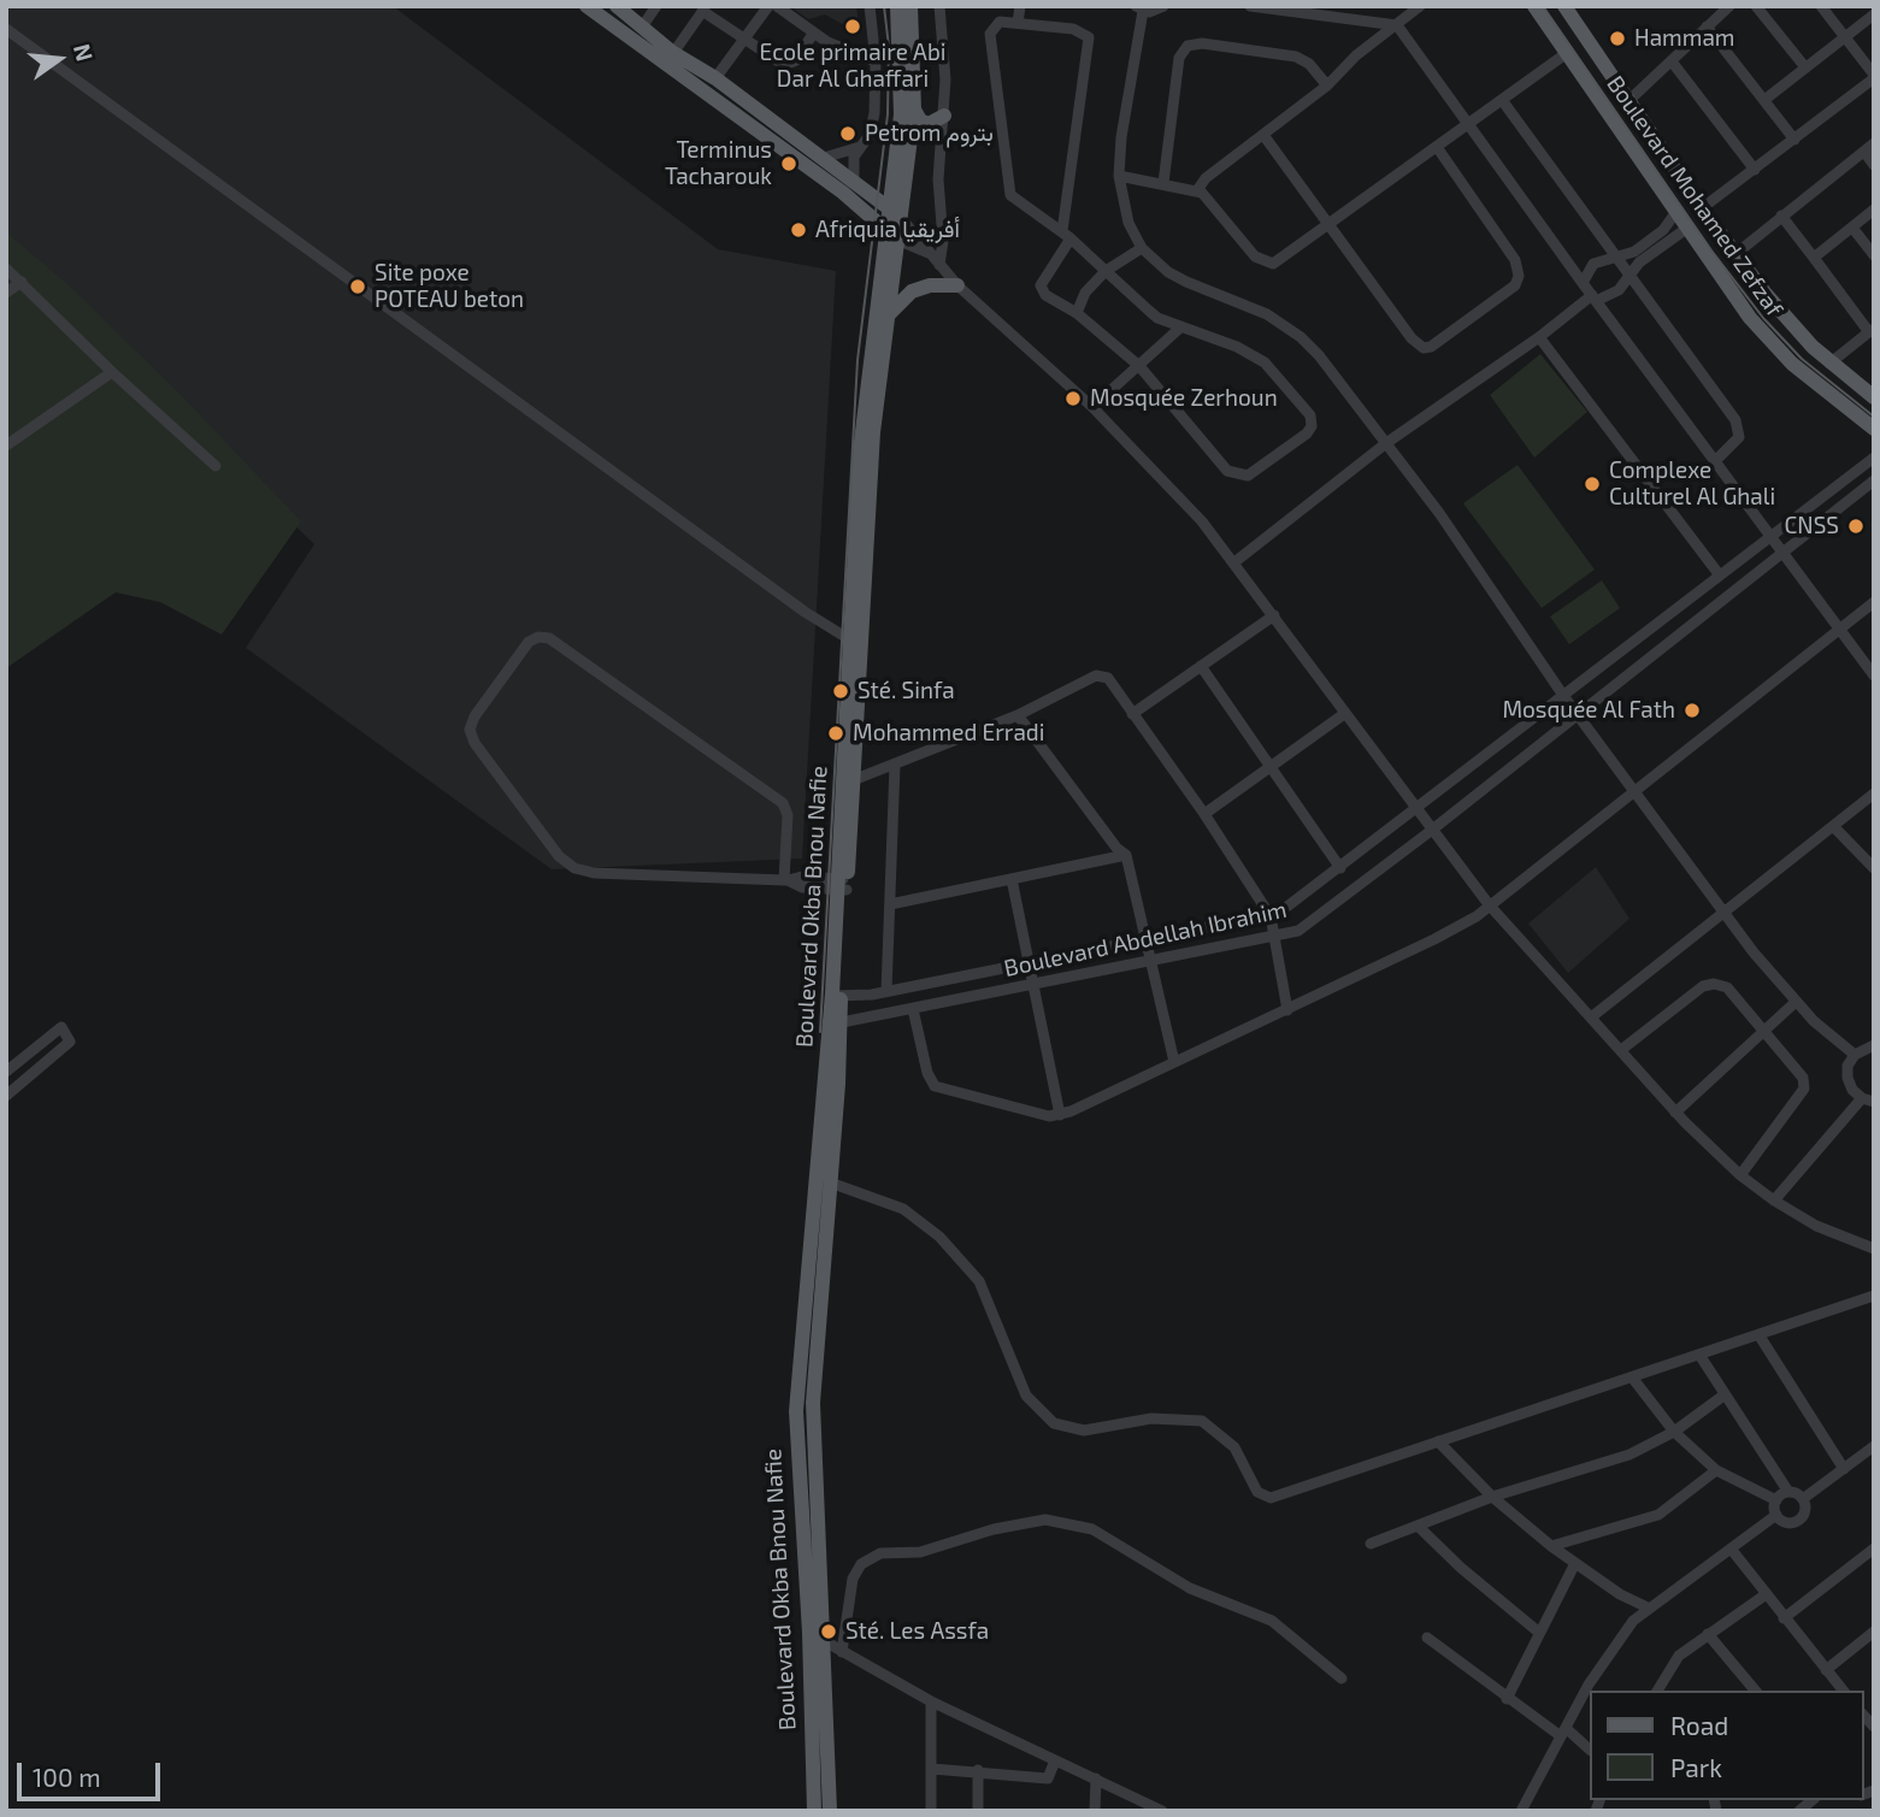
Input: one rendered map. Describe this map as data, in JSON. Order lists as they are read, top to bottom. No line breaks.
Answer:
{"streets":{"main road":["Boulevard Mohamed Zefzaf","Boulevard Okba Bnou Nafie"],"street":["Boulevard Abdellah Ibrahim"]},"crossings":[["Boulevard Okba Bnou Nafie","Boulevard Abdellah Ibrahim"]],"places":["Ecole primaire Abi Dar Al Ghaffari","Hammam","Petrom بتروم","Terminus Tacharouk","Afriquia أفريقيا","Site poxe POTEAU beton","Mosquée Zerhoun","Complexe Culturel Al Ghali","CNSS","Sté. Sinfa","Mosquée Al Fath","Mohammed Erradi","Sté. Les Assfa"],"legend":["Road","Park"],"scale_bar":"100 m","north":"right"}
